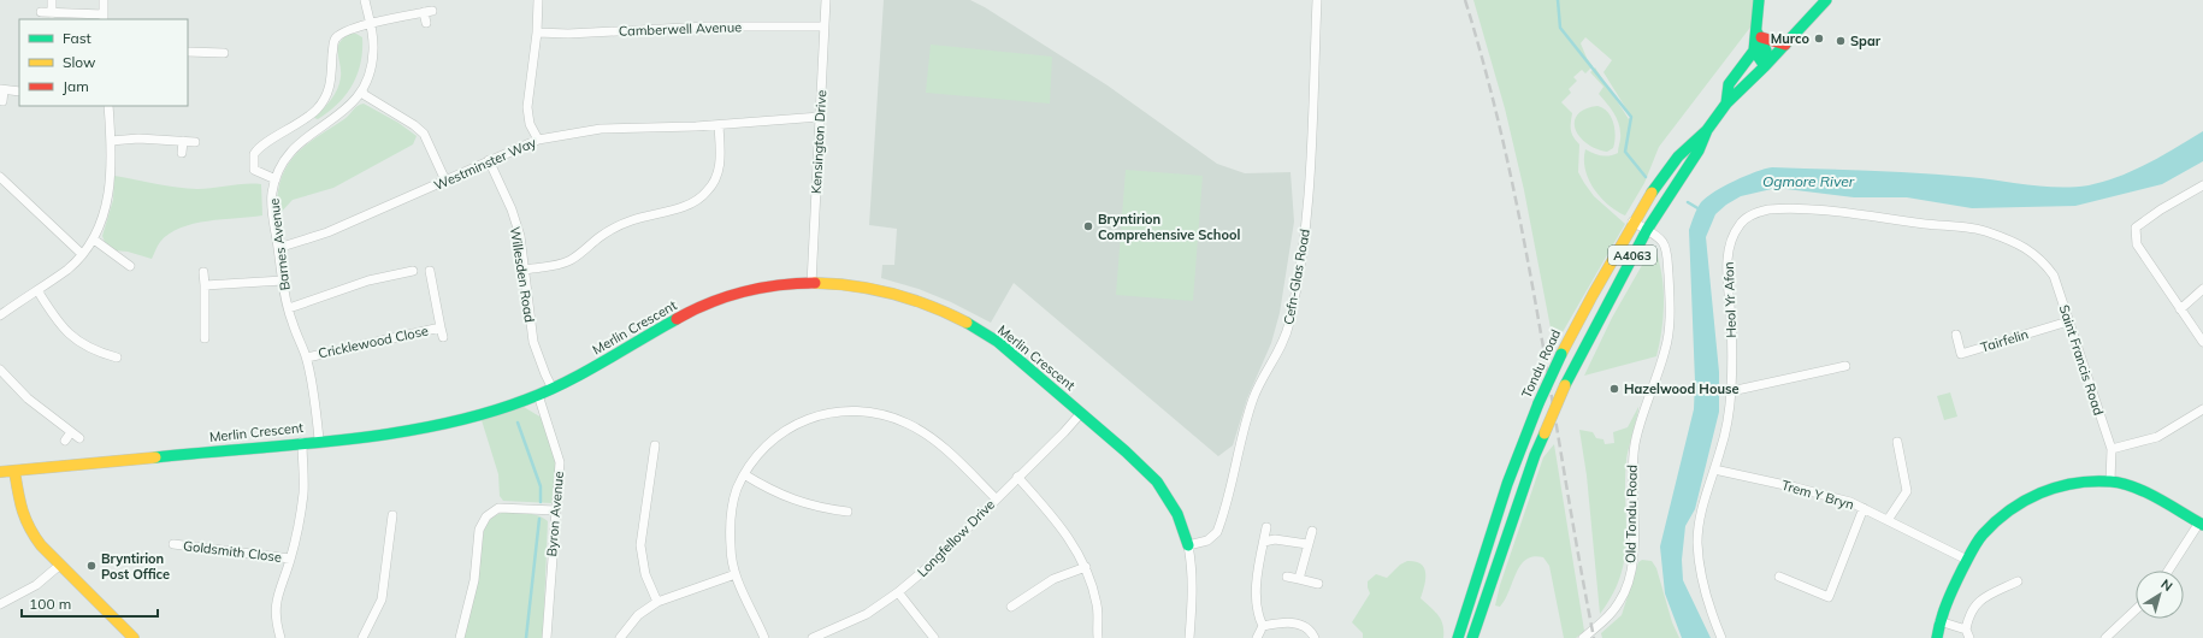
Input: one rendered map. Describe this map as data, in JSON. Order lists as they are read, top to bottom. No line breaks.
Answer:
{"streets":{"street":["Camberwell Avenue","Kensington Drive","Westminster Way","Barnes Avenue","A4063","Willesden Road","Cefn-Glas Road","Heol Yr Afon","Merlin Crescent","Tairfelin","Cricklewood Close","Saint Francis Road","Tondu Road","Trem Y Bryn","Byron Avenue","Old Tondu Road","Longfellow Drive","Goldsmith Close"]},"crossings":[["Camberwell Avenue","Kensington Drive"],["Kensington Drive","Westminster Way"],["Kensington Drive","Merlin Crescent"],["Westminster Way","Barnes Avenue"],["Westminster Way","Willesden Road"],["Barnes Avenue","Merlin Crescent"],["Barnes Avenue","Cricklewood Close"],["A4063","Tondu Road"],["Willesden Road","Merlin Crescent"],["Cefn-Glas Road","Merlin Crescent"],["Heol Yr Afon","Saint Francis Road"],["Heol Yr Afon","Trem Y Bryn"],["Merlin Crescent","Byron Avenue"],["Merlin Crescent","Longfellow Drive"],["Tairfelin","Saint Francis Road"],["Tondu Road","Old Tondu Road"]],"water":["Ogmore River"],"places":["Murco","Spar","Bryntirion Comprehensive School","Hazelwood House","Bryntirion Post Office"],"legend":["Fast","Slow","Jam"],"scale_bar":"100 m","north":"top right"}
